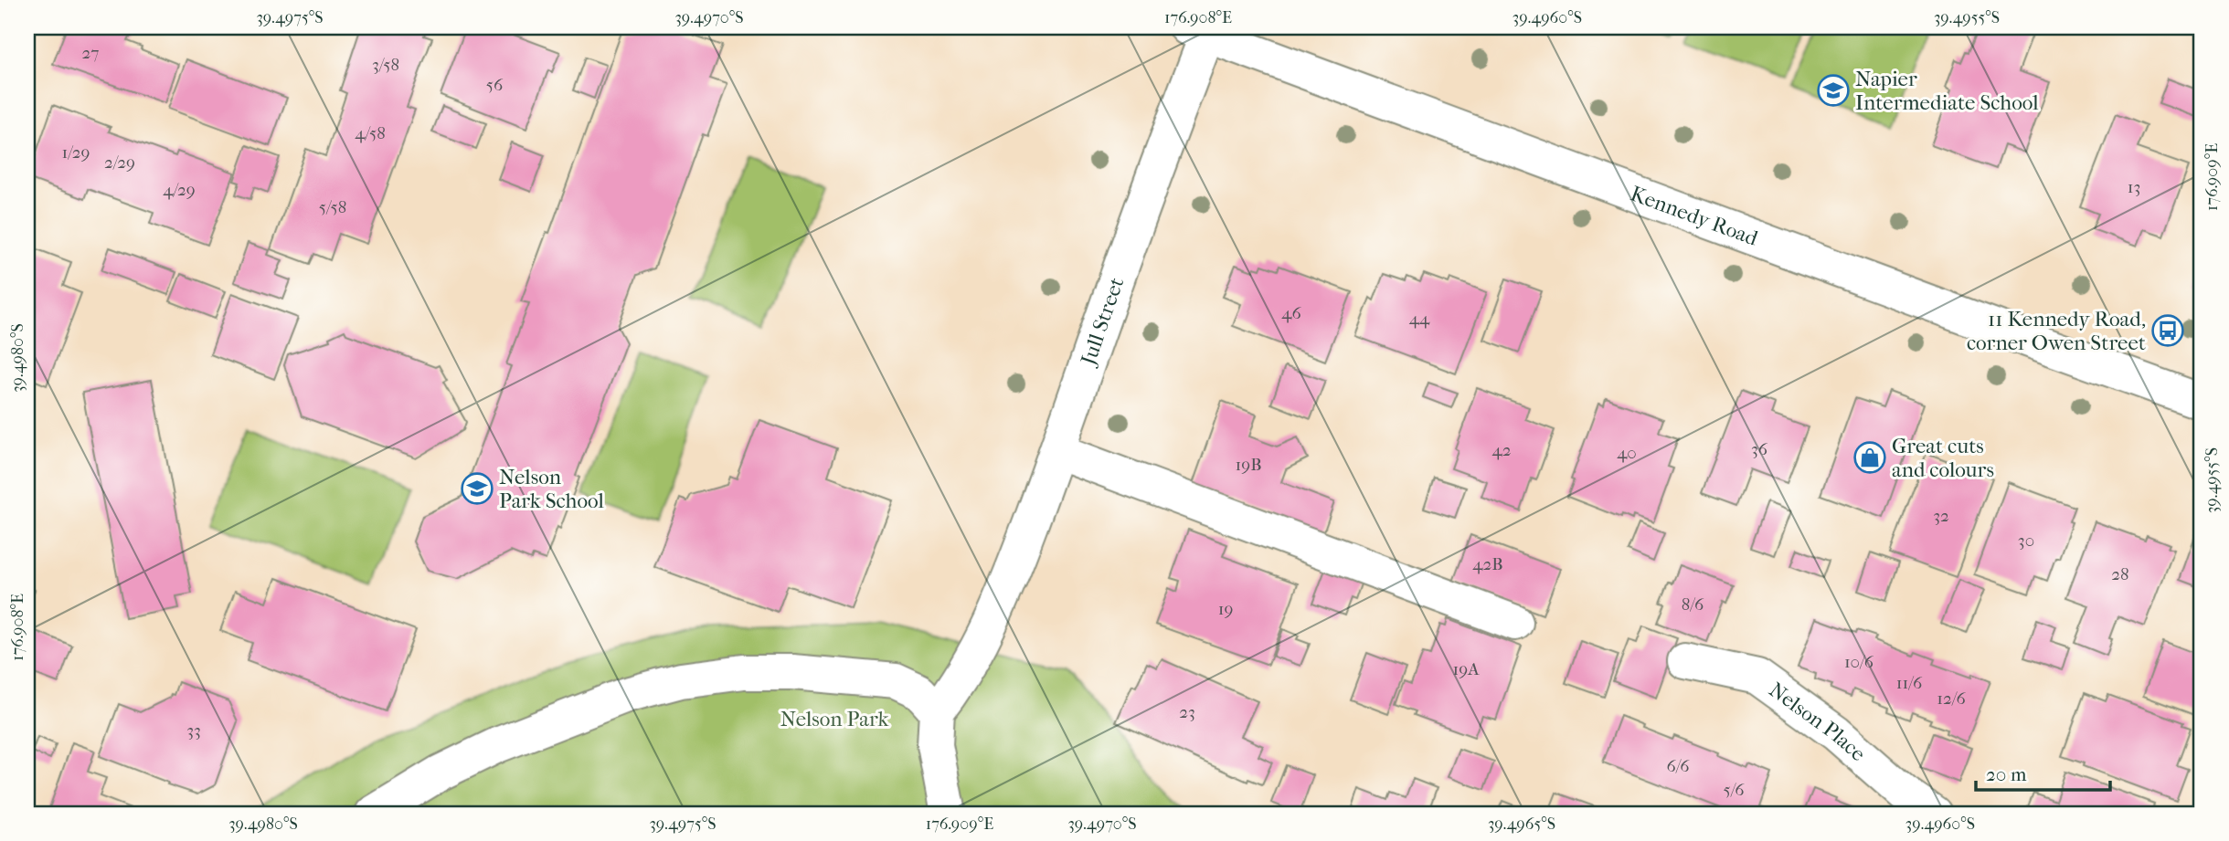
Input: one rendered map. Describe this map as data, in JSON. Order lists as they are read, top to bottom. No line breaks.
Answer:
{"streets":{"main road":["Kennedy Road","Jull Street","Nelson Place"]},"crossings":[["Kennedy Road","Jull Street"]],"parks":["Nelson Park"],"places":{"school or university":["Napier Intermediate School","Nelson Park School"],"bus stop":["11 Kennedy Road, corner Owen Street"],"shop":["Great cuts and colours"]},"house_numbers":["27","3/58","56","4/58","1/29","2/29","13","4/29","5/58","46","44","36","42","40","19B","32","30","42B","28","8/6","19","10/6","19A","11/6","12/6","23","33","6/6","5/6"],"scale_bar":"20 m","coordinates":["39.4975°S","39.4970°S","176.908°E","39.4960°S","39.4955°S","176.909°E","39.4980°S","39.4965°S"]}
